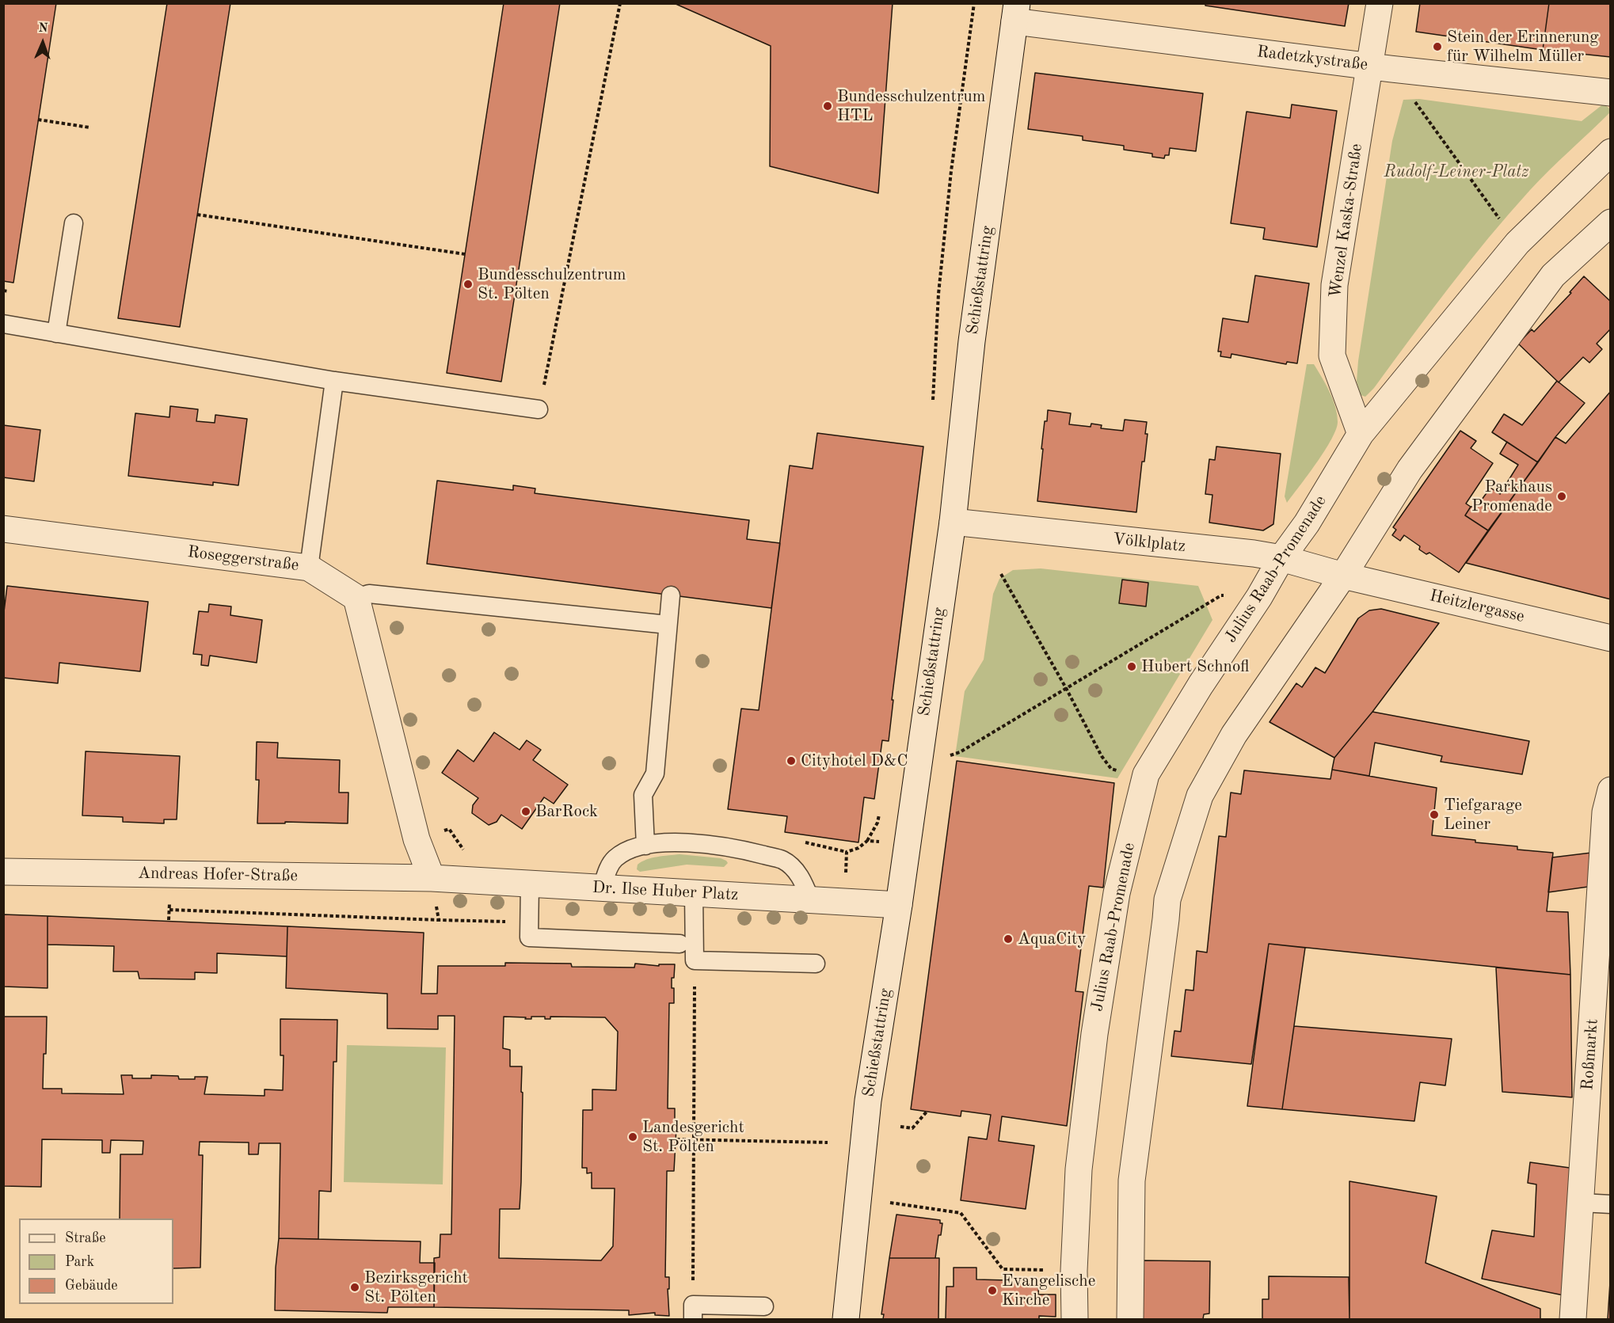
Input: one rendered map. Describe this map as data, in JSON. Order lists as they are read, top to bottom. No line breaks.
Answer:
{"streets":{"street":["Radetzkystraße","Wenzel Kaska-Straße","Schießstattring","Völklplatz","Roseggerstraße","Julius Raab-Promenade","Heitzlergasse","Andreas Hofer-Straße","Dr. Ilse Huber Platz","Roßmarkt"]},"crossings":[["Radetzkystraße","Wenzel Kaska-Straße"],["Radetzkystraße","Schießstattring"],["Wenzel Kaska-Straße","Julius Raab-Promenade"],["Schießstattring","Völklplatz"],["Schießstattring","Dr. Ilse Huber Platz"],["Völklplatz","Julius Raab-Promenade"],["Völklplatz","Heitzlergasse"],["Andreas Hofer-Straße","Dr. Ilse Huber Platz"]],"parks":["Rudolf-Leiner-Platz"],"places":["Stein der Erinnerung für Wilhelm Müller","Bundesschulzentrum HTL","Bundesschulzentrum St. Pölten","Parkhaus Promenade","Hubert Schnofl","Cityhotel D&C","BarRock","Tiefgarage Leiner","AquaCity","Landesgericht St. Pölten","Bezirksgericht St. Pölten","Evangelische Kirche"],"legend":["Straße","Park","Gebäude"],"north":"top"}
